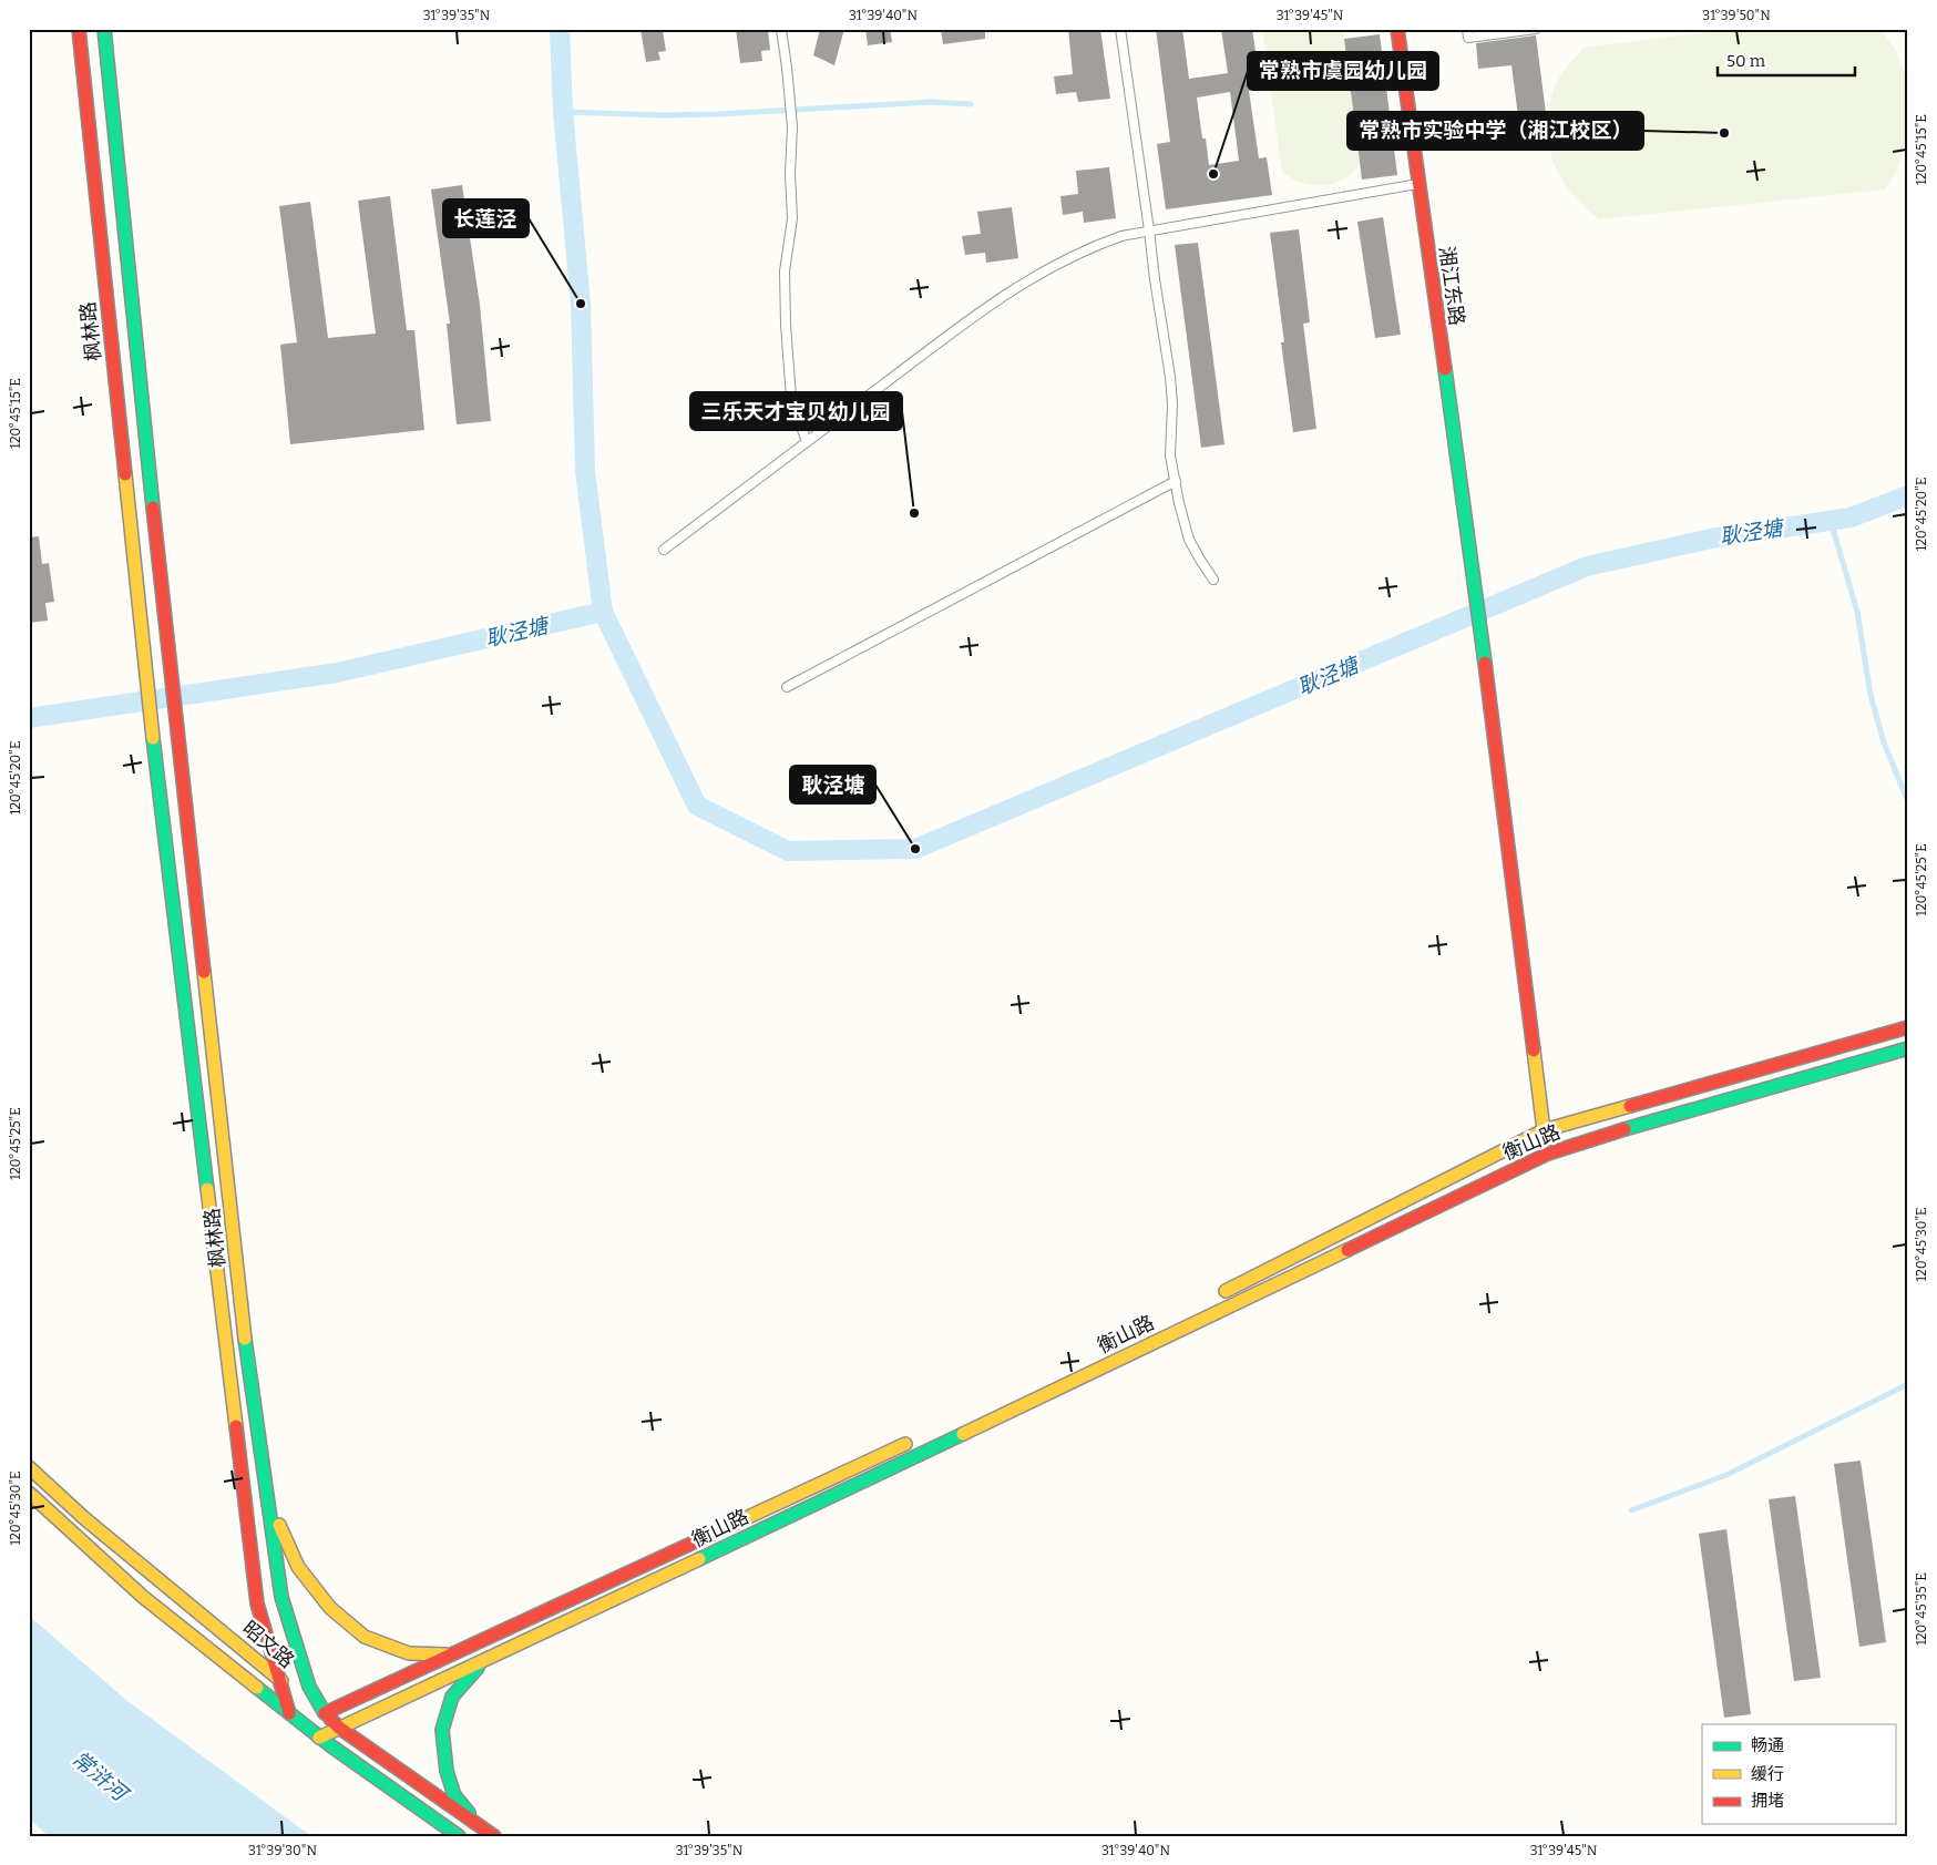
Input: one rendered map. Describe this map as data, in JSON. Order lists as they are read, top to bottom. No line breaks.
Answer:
{"streets":{"street":["湘江东路","枫林路","衡山路","昭文路"]},"crossings":[["湘江东路","衡山路"],["枫林路","衡山路"],["枫林路","昭文路"],["衡山路","昭文路"]],"water":["耿泾塘","常浒河"],"places":["常熟市实验中学（湘江校区）","常熟市虞园幼儿园","长莲泾","三乐天才宝贝幼儿园","耿泾塘"],"legend":["畅通","缓行","拥堵"],"scale_bar":"50 m","coordinates":["31°39'35\"N","31°39'40\"N","31°39'45\"N","31°39'50\"N","120°45'15\"E","120°45'20\"E","120°45'25\"E","120°45'30\"E","120°45'35\"E","31°39'30\"N"]}
